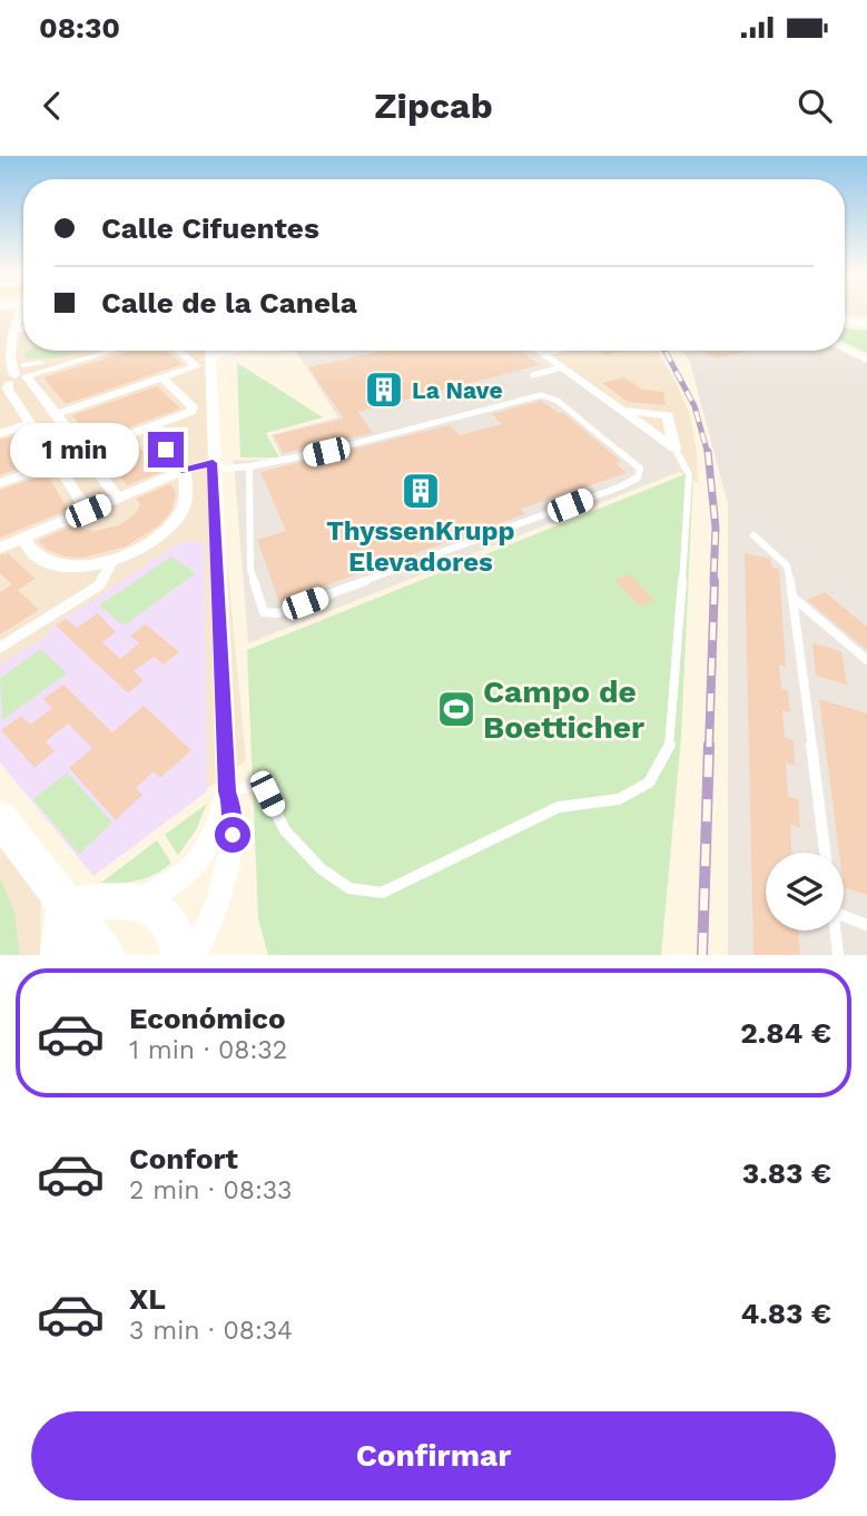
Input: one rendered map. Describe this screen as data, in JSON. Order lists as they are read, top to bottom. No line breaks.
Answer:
{"places":{"building":["La Nave","ThyssenKrupp Elevadores"],"sports":["Campo de Boetticher"]},"page":{"status":"08:30","header":"Zipcab","banner":["Calle Cifuentes","Calle de la Canela"],"bubble":"1 min","list":[{"name":"Económico","note":"1 min · 08:32","value":"2.84 €"},{"name":"Confort","note":"2 min · 08:33","value":"3.83 €"},{"name":"XL","note":"3 min · 08:34","value":"4.83 €"}],"buttons":"Confirmar"}}
